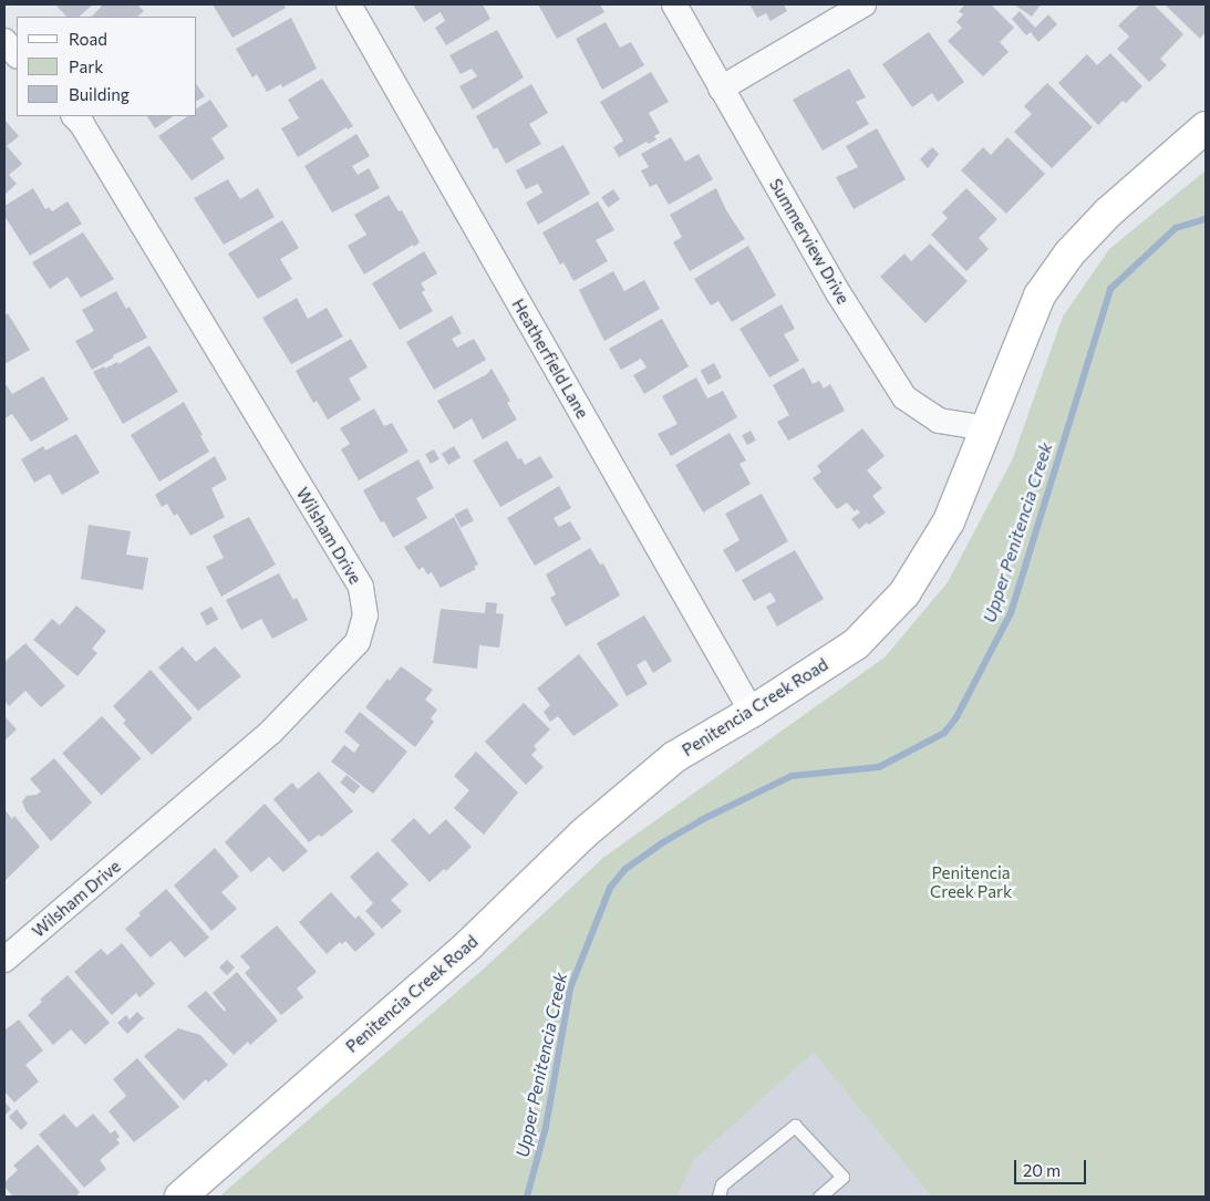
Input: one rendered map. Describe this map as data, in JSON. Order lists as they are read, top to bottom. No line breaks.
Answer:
{"streets":{"street":["Summerview Drive","Heatherfield Lane","Wilsham Drive","Penitencia Creek Road"]},"crossings":[["Summerview Drive","Penitencia Creek Road"],["Heatherfield Lane","Penitencia Creek Road"]],"water":["Upper Penitencia Creek"],"parks":["Penitencia Creek Park"],"legend":["Road","Park","Building"],"scale_bar":"20 m"}
